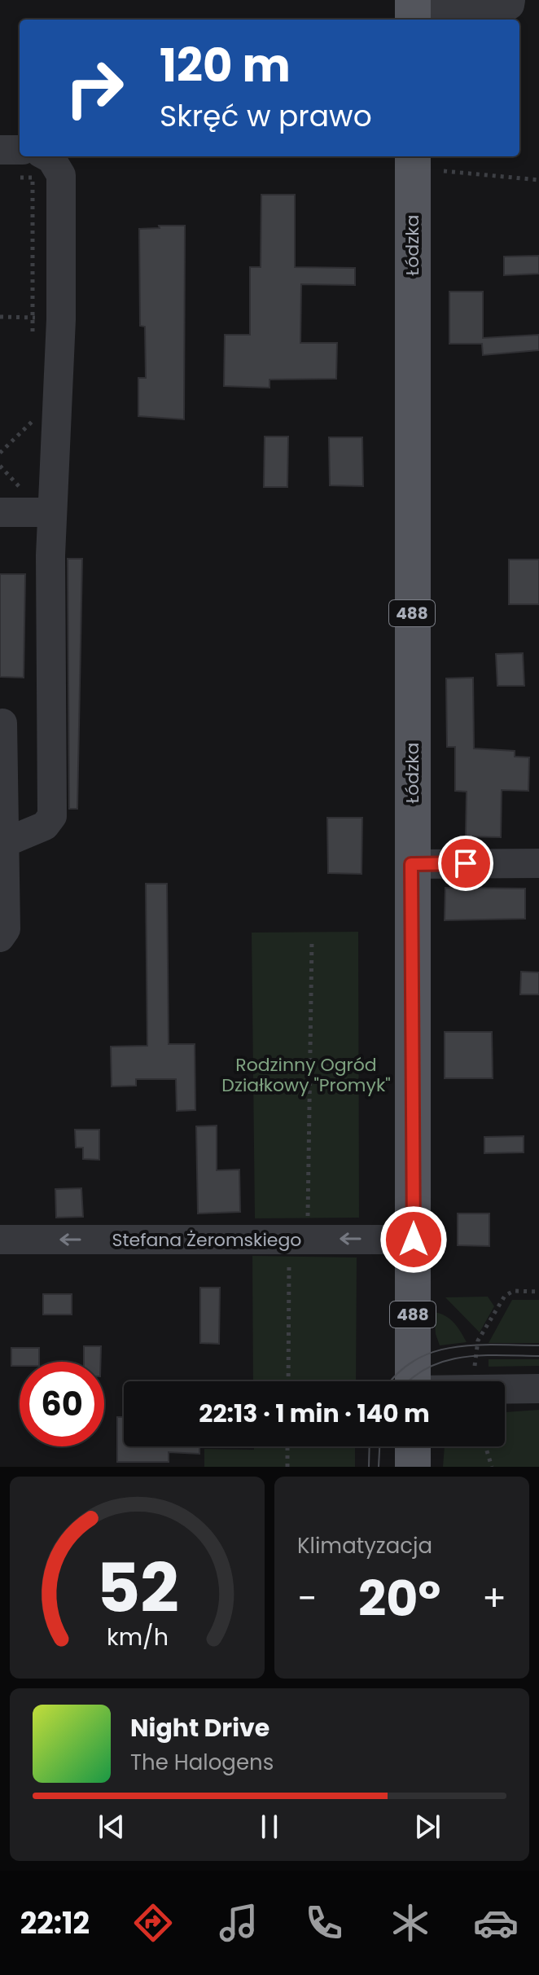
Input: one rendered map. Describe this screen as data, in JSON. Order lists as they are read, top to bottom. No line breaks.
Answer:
{"streets":{"main road":["Łódzka","488"],"street":["Stefana Żeromskiego"]},"crossings":[["Łódzka","Stefana Żeromskiego"]],"one_way":["Stefana Żeromskiego"],"parks":["Rodzinny Ogród Działkowy \"Promyk\""],"page":{"turn":["120 m","Skręć w prawo"],"limit":"60","trip":"22:13 · 1 min · 140 m","tile":"Klimatyzacja","heat":["−","20°","+"],"song":["Night Drive","The Halogens"],"tabs":"22:12","gauge":["52","km/h"]}}
